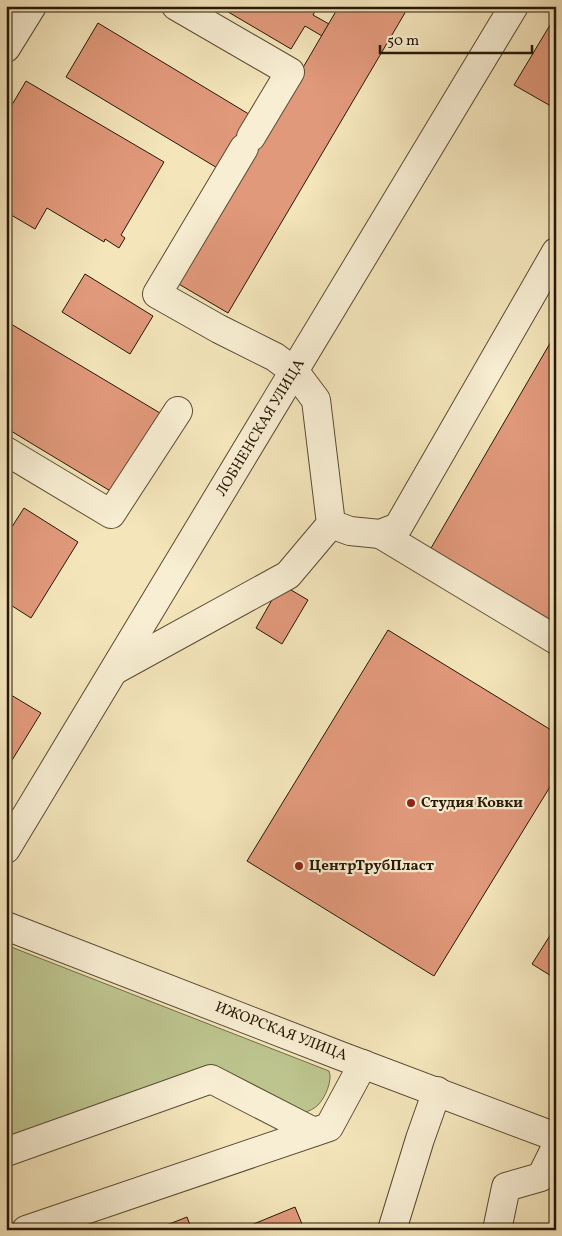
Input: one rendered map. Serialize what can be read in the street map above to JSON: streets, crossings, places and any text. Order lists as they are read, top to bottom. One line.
{"streets":{"street":["ЛОБНЕНСКАЯ УЛИЦА","ИЖОРСКАЯ УЛИЦА"]},"places":["Студия Ковки","ЦентрТрубПласт"],"scale_bar":"50 m"}
